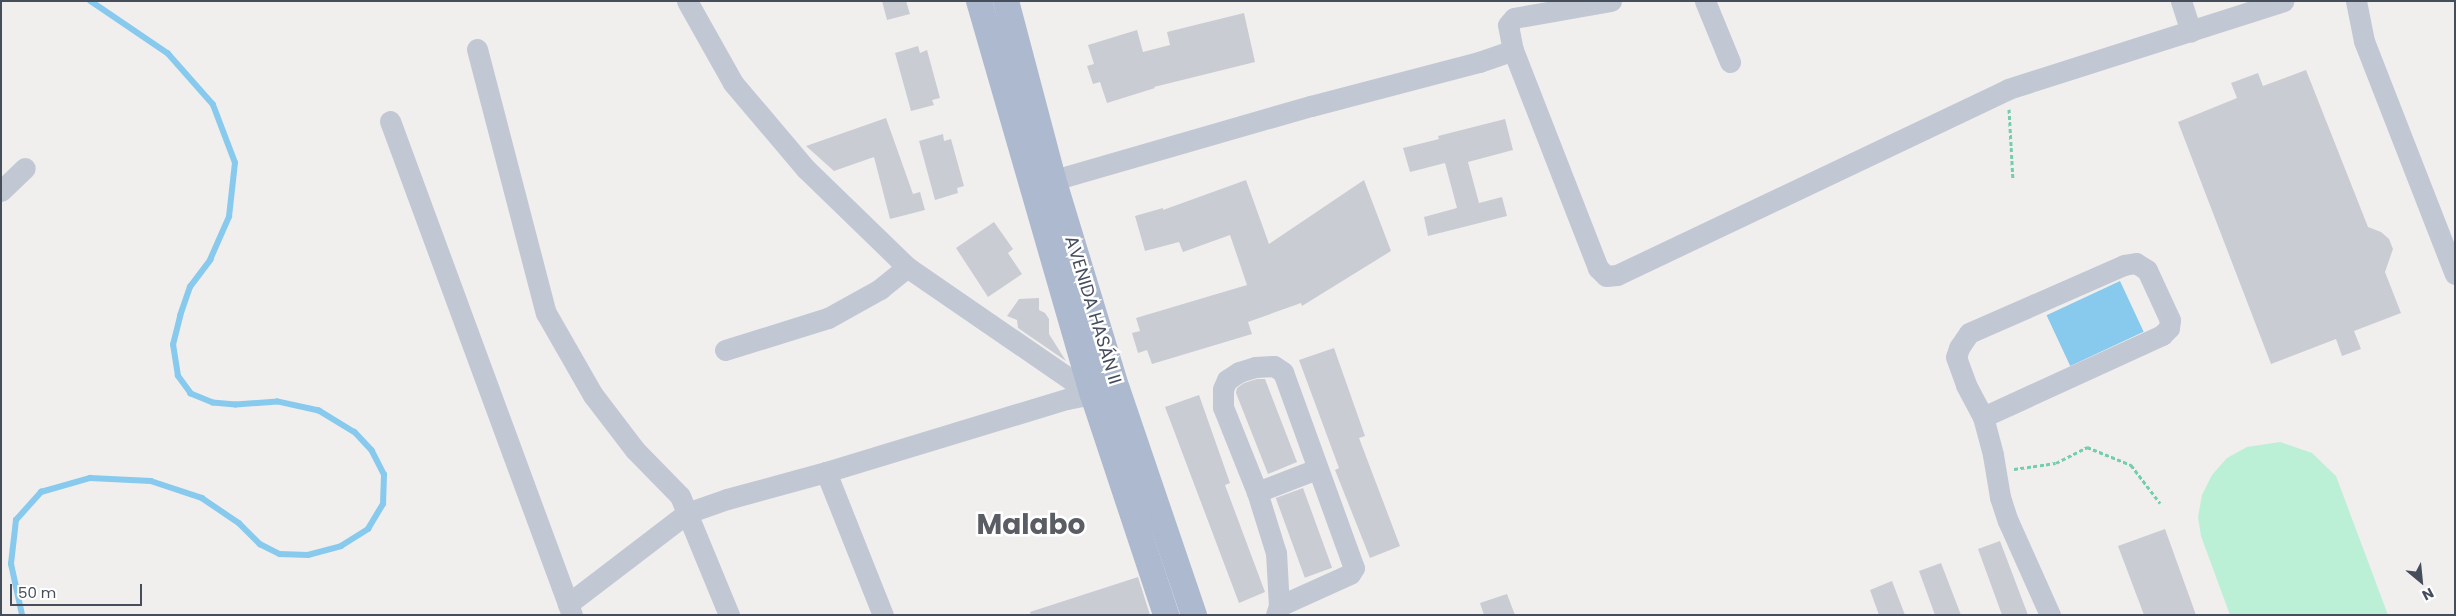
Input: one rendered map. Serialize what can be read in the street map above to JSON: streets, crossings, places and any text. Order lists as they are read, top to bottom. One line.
{"streets":{"main road":["AVENIDA HASÁN II"]},"districts":["Malabo"],"scale_bar":"50 m","north":"bottom right"}
